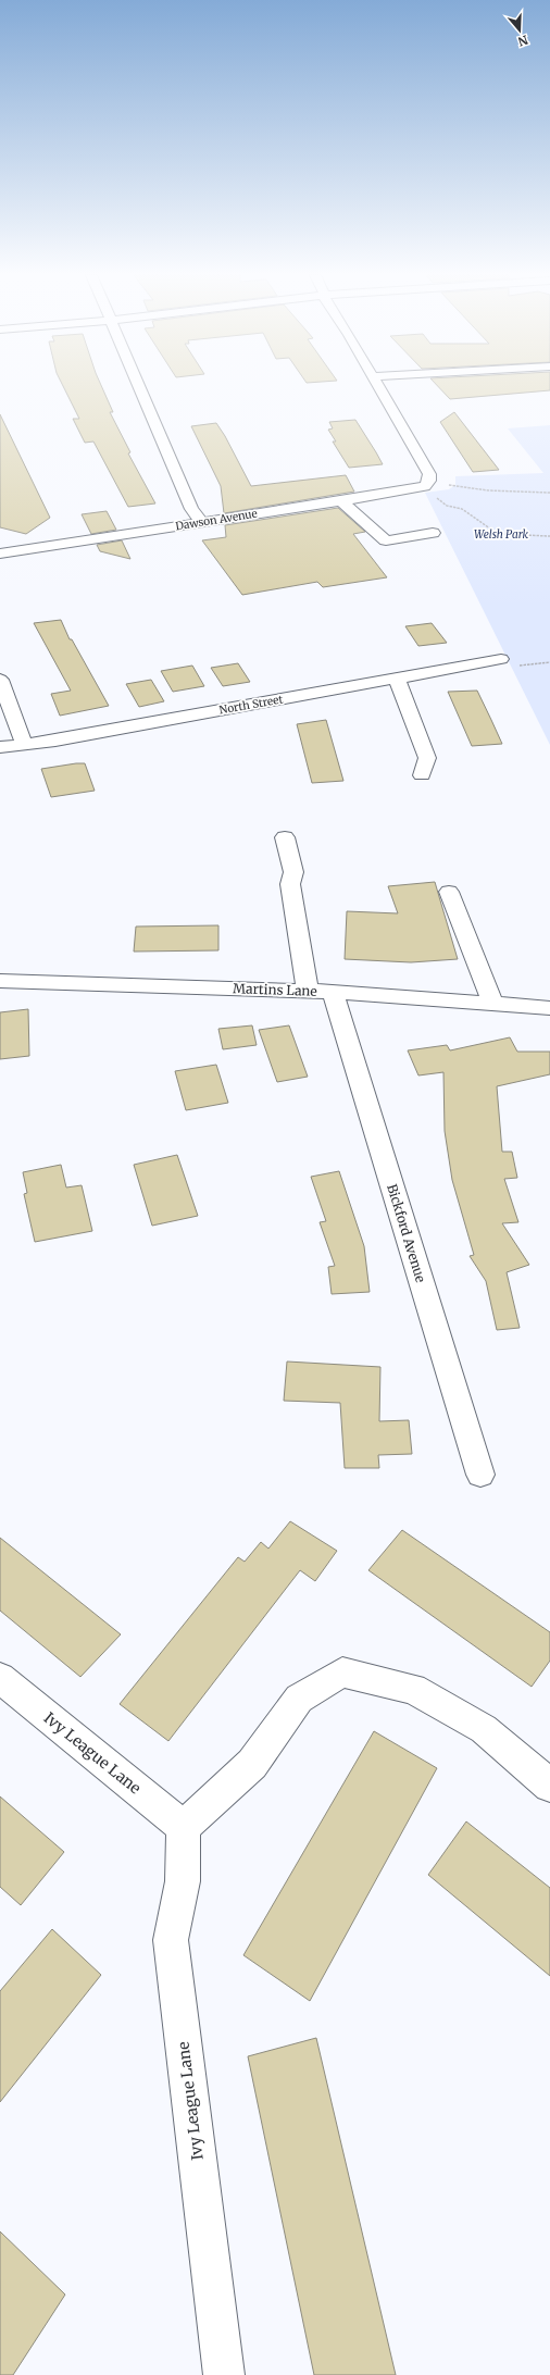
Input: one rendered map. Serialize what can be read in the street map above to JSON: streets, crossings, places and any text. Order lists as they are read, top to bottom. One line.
{"streets":{"street":["Dawson Avenue","North Street","Martins Lane","Bickford Avenue","Ivy League Lane"]},"crossings":[["Martins Lane","Bickford Avenue"]],"parks":["Welsh Park"],"north":"bottom"}
